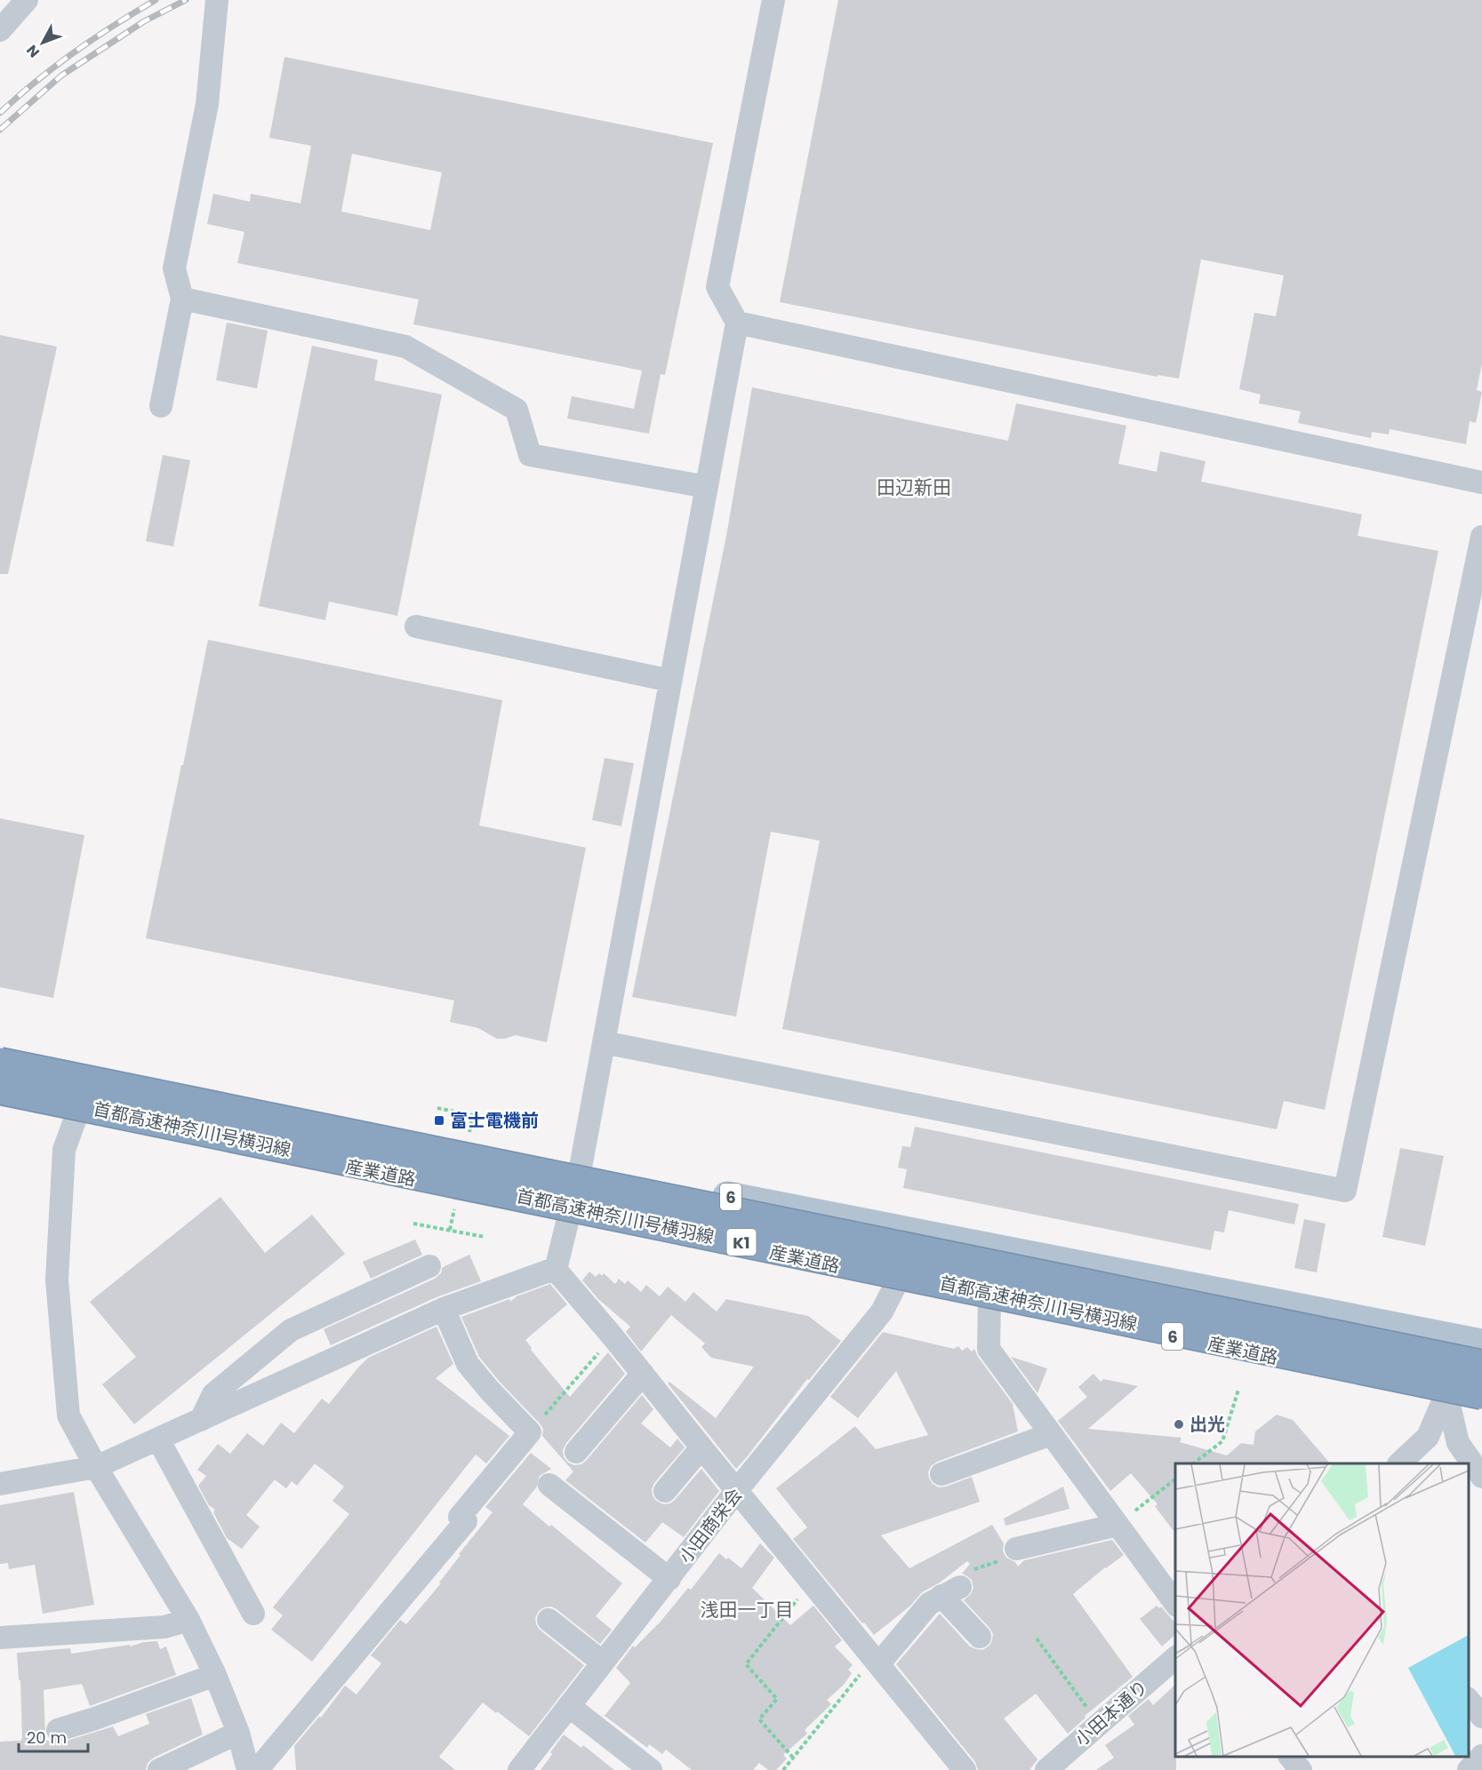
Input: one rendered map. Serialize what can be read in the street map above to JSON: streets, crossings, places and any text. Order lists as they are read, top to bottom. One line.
{"streets":{"highway":["首都高速神奈川1号横羽線","K1"],"main road":["産業道路","6"],"street":["小田商栄会","小田本通り"]},"crossings":[["産業道路","小田商栄会"]],"districts":["田辺新田","浅田一丁目"],"places":{"transit":["富士電機前"],"other":["出光"]},"scale_bar":"20 m","north":"bottom left"}
